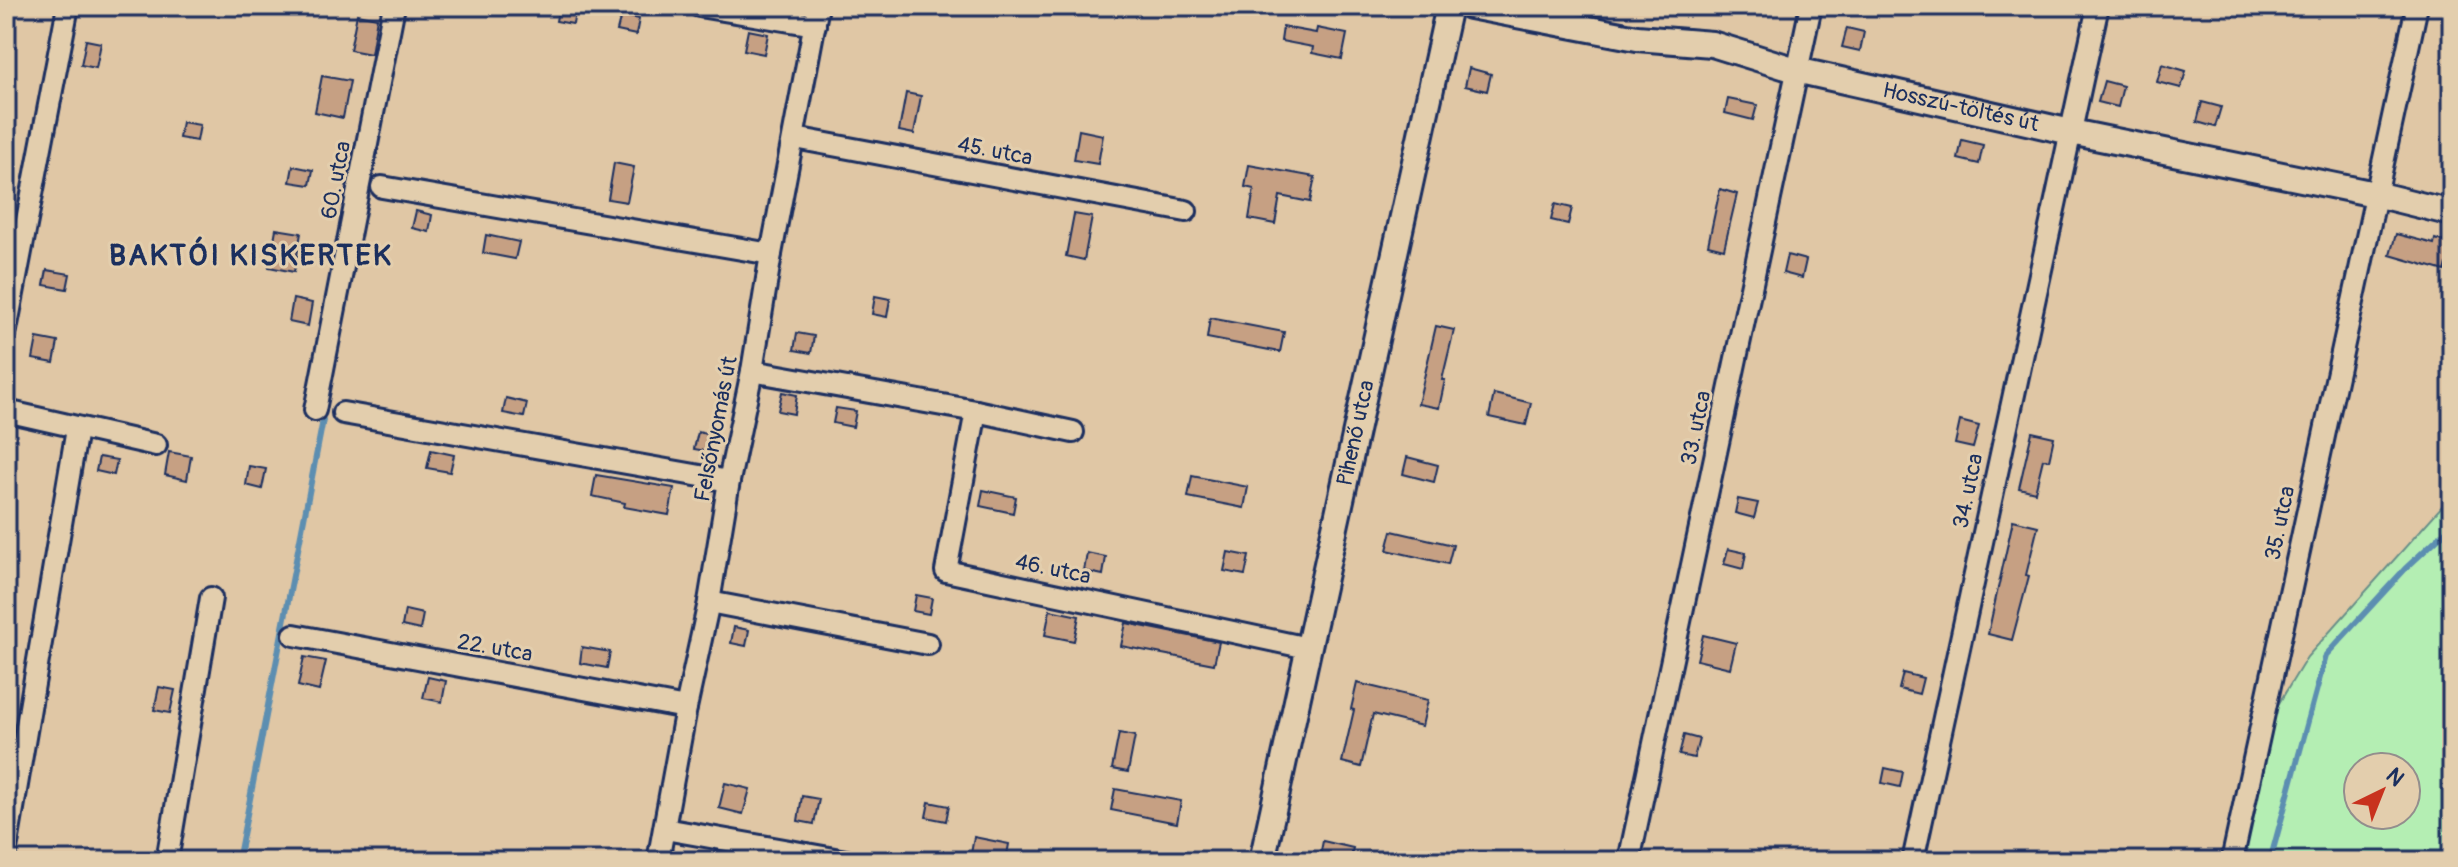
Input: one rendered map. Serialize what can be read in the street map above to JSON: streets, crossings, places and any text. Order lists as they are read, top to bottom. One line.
{"streets":{"street":["Hosszú-töltés út","45. utca","60. utca","33. utca","Felsőnyomás út","Pihenő utca","34. utca","35. utca","46. utca","22. utca"]},"crossings":[["Hosszú-töltés út","33. utca"],["Hosszú-töltés út","34. utca"],["Hosszú-töltés út","35. utca"],["45. utca","Felsőnyomás út"],["Felsőnyomás út","22. utca"],["Pihenő utca","46. utca"]],"districts":["BAKTÓI KISKERTEK"],"north":"top right"}
